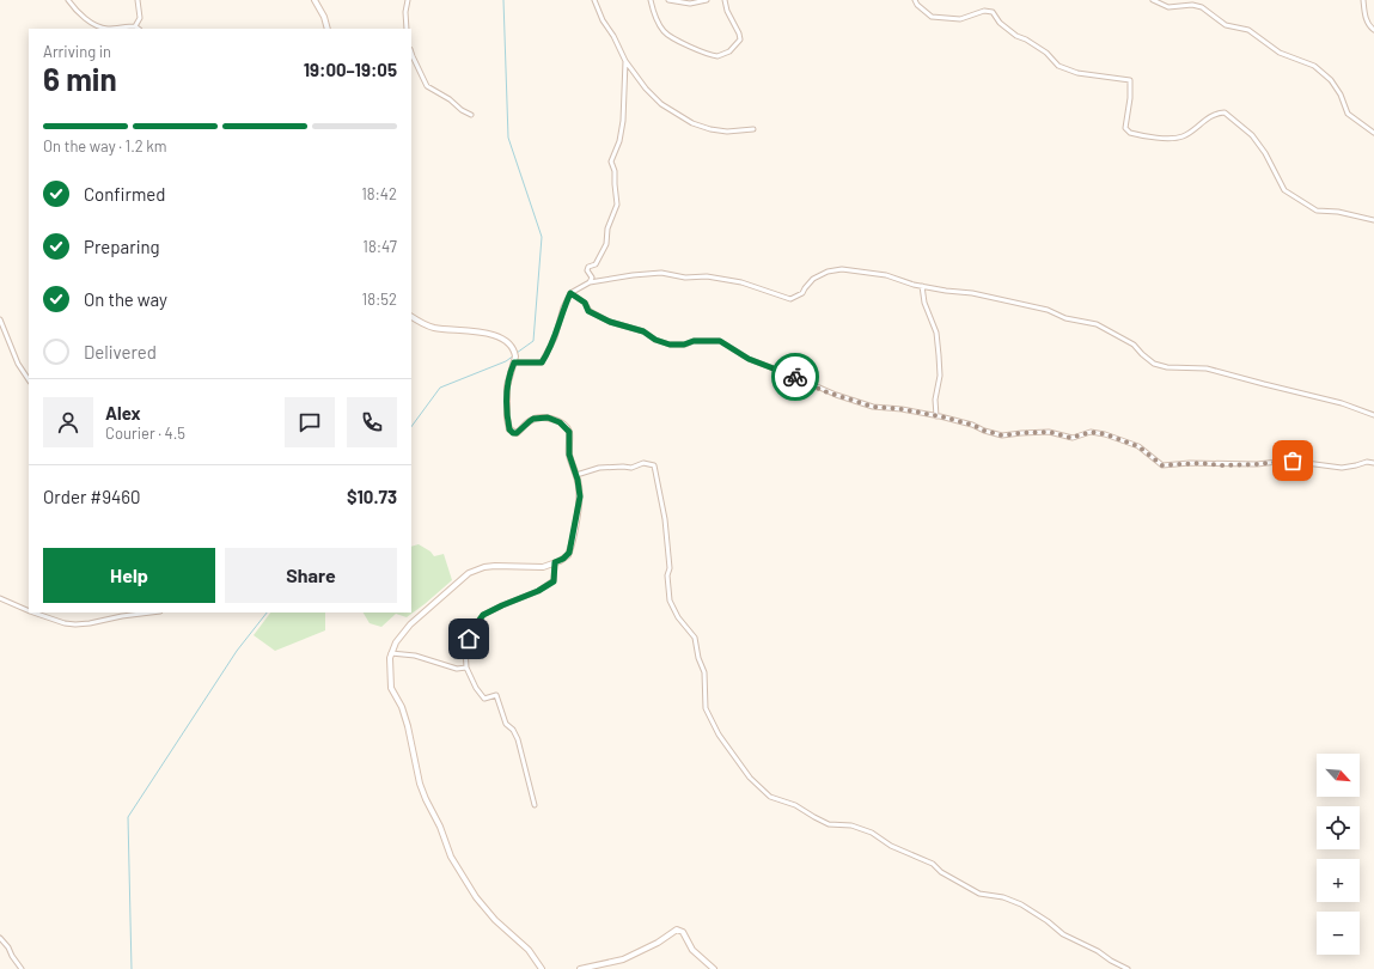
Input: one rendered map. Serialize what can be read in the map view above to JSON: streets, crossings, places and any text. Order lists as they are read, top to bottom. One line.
{"north":"bottom right","page":{"heading":["6 min","Arriving in","19:00–19:05"],"panel":["Alex","Courier · 4.5","Order #9460","$10.73"],"bar":"On the way · 1.2 km","list":[["Confirmed","18:42"],["Preparing","18:47"],["On the way","18:52"],"Delivered"],"buttons":["Help","Share"],"map_buttons":["+","−"]}}
